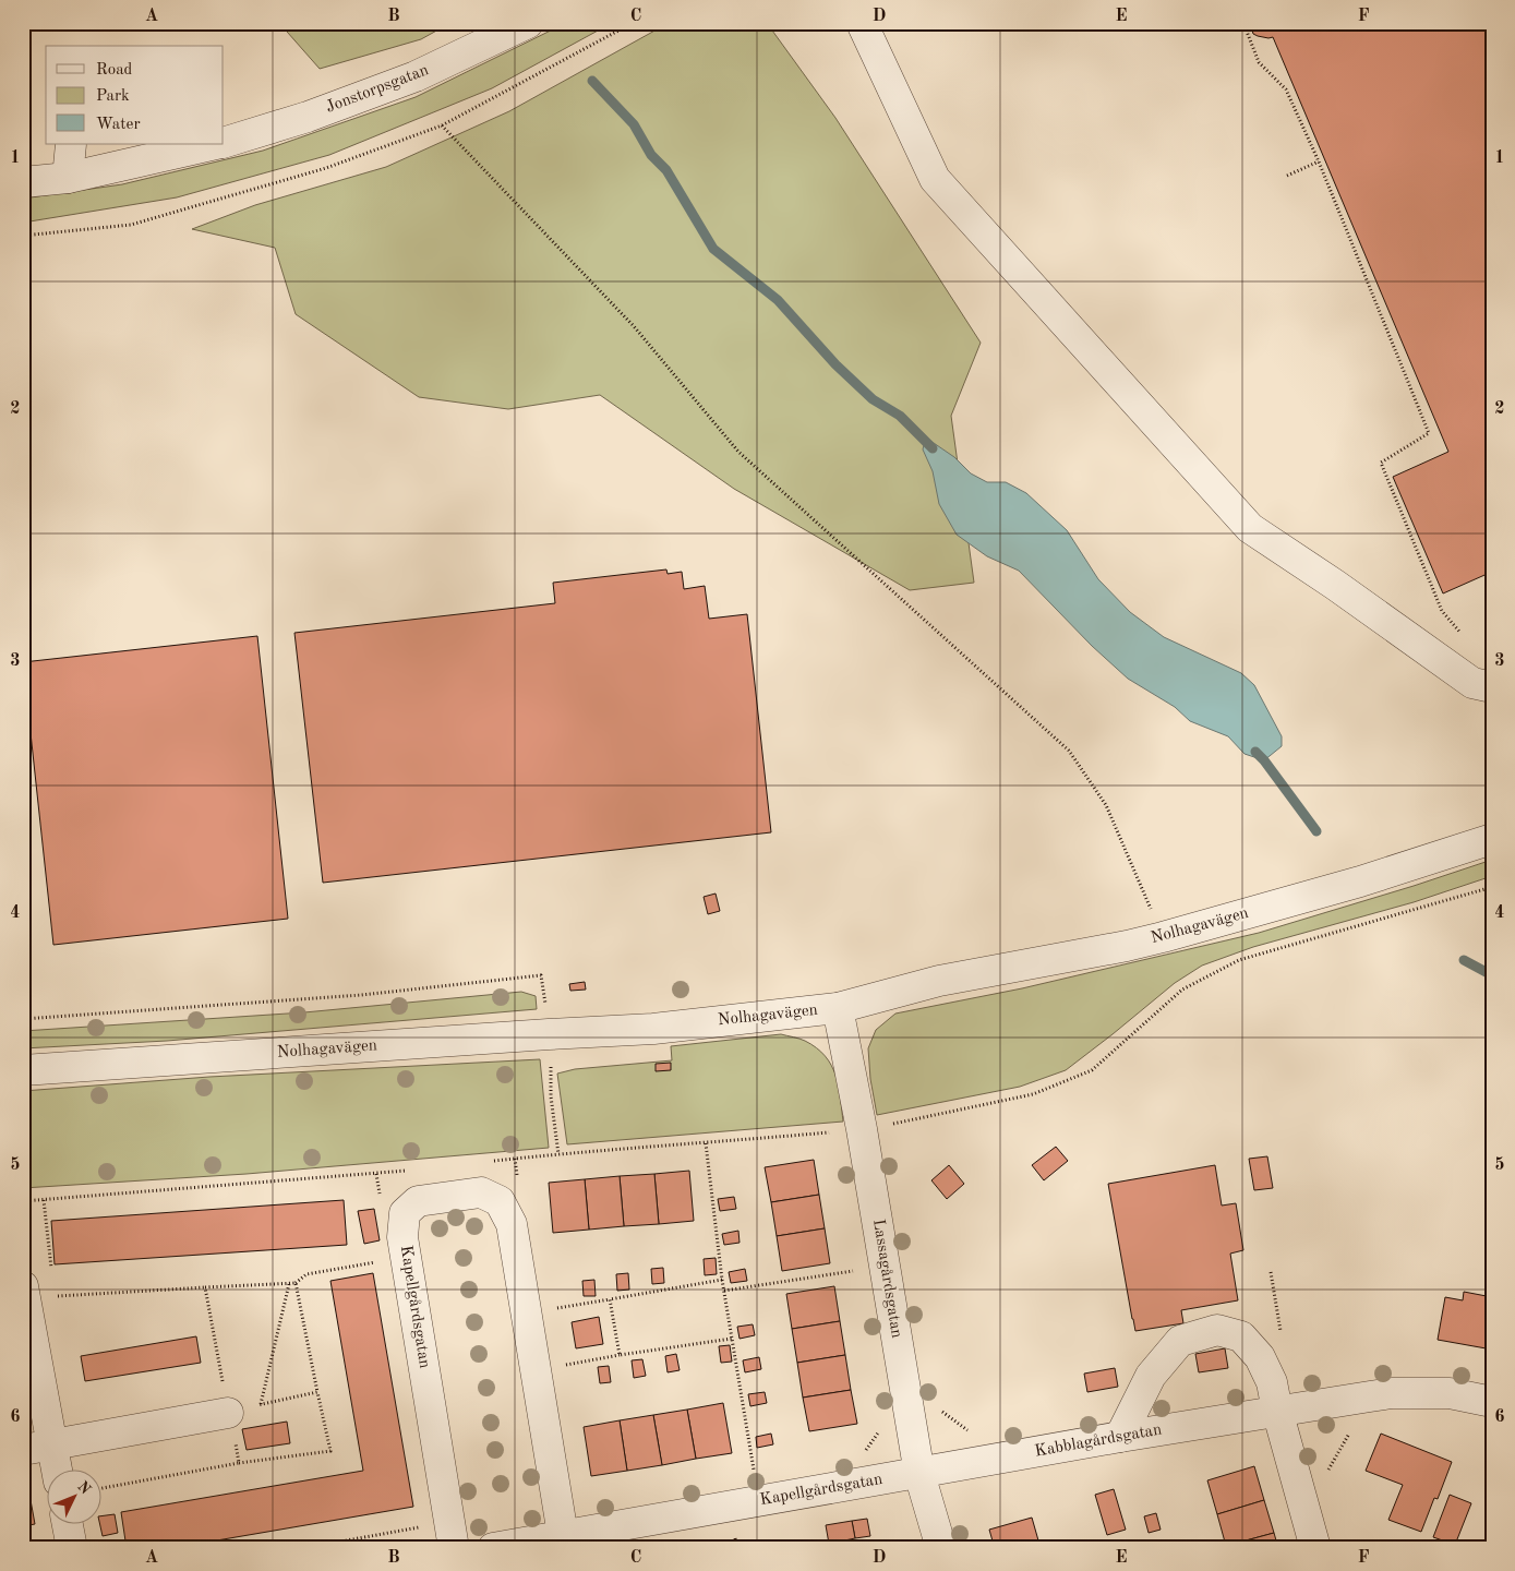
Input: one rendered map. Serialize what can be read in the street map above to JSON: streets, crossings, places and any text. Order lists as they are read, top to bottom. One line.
{"streets":{"street":["Jonstorpsgatan","Nolhagavägen","Lassagårdsgatan","Kapellgårdsgatan","Kabblagårdsgatan"]},"crossings":[["Nolhagavägen","Lassagårdsgatan"],["Lassagårdsgatan","Kapellgårdsgatan"],["Lassagårdsgatan","Kabblagårdsgatan"],["Kapellgårdsgatan","Kabblagårdsgatan"]],"legend":["Road","Park","Water"],"north":"top right","grid":{"columns":["A","B","C","D","E","F"],"rows":["1","2","3","4","5","6"]}}
